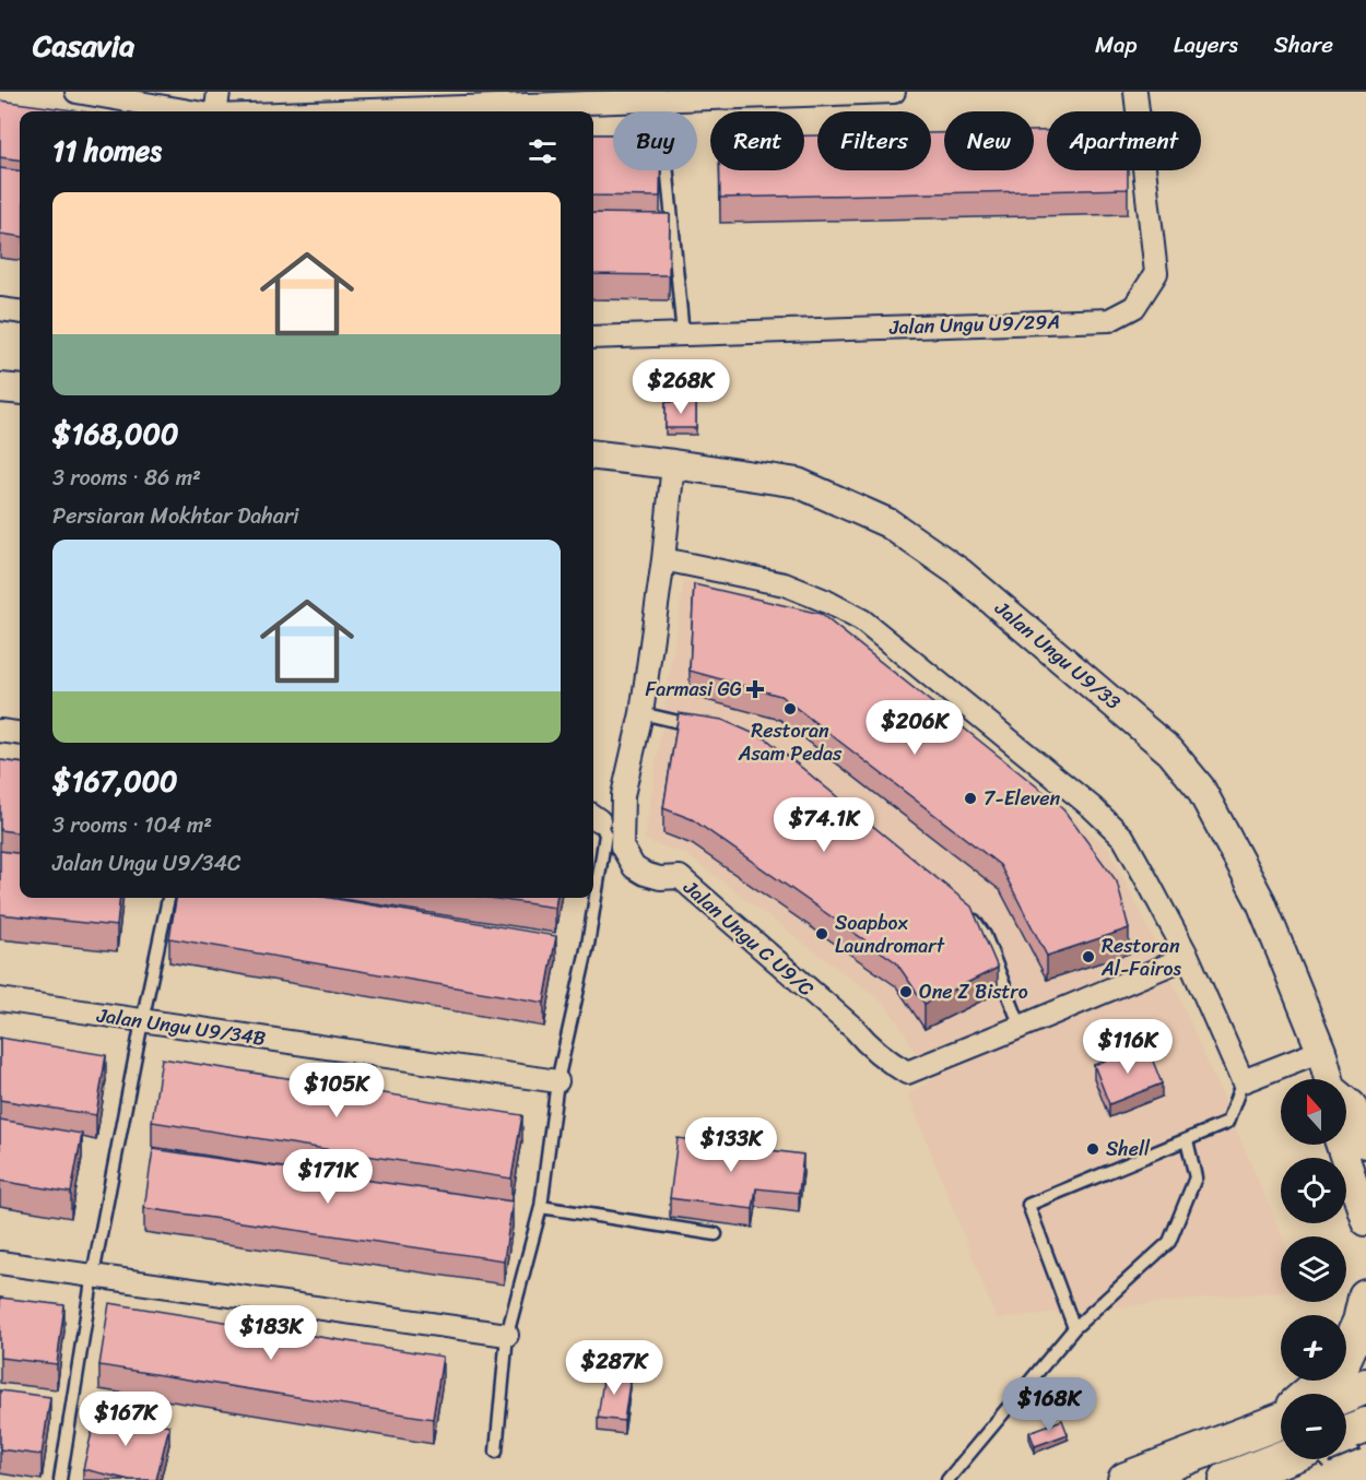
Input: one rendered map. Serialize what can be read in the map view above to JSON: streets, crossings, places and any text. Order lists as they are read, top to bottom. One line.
{"streets":{"street":["Jalan Ungu U9/29A","Jalan Ungu U9/33","Jalan Ungu C U9/C","Jalan Ungu U9/34B"]},"crossings":[["Jalan Ungu U9/33","Jalan Ungu C U9/C"]],"places":{"health":["Farmasi GG"],"other":["Restoran Asam Pedas","7-Eleven","Soapbox Laundromart","Restoran Al-Fairos","One Z Bistro","Shell"]},"north":"top","page":{"header":"Casavia","nav":["Map","Layers","Share"],"chip":["Buy","Rent","Filters","New","Apartment"],"heading":"11 homes","list":[{"name":"$168,000","note":"3 rooms · 86 m² · Persiaran Mokhtar Dahari"},{"name":"$167,000","note":"3 rooms · 104 m² · Jalan Ungu U9/34C"}],"price":["$268K","$206K","$74.1K","$116K","$105K","$133K","$171K","$183K","$287K","$168K","$167K"],"map_buttons":["+","−"]}}
